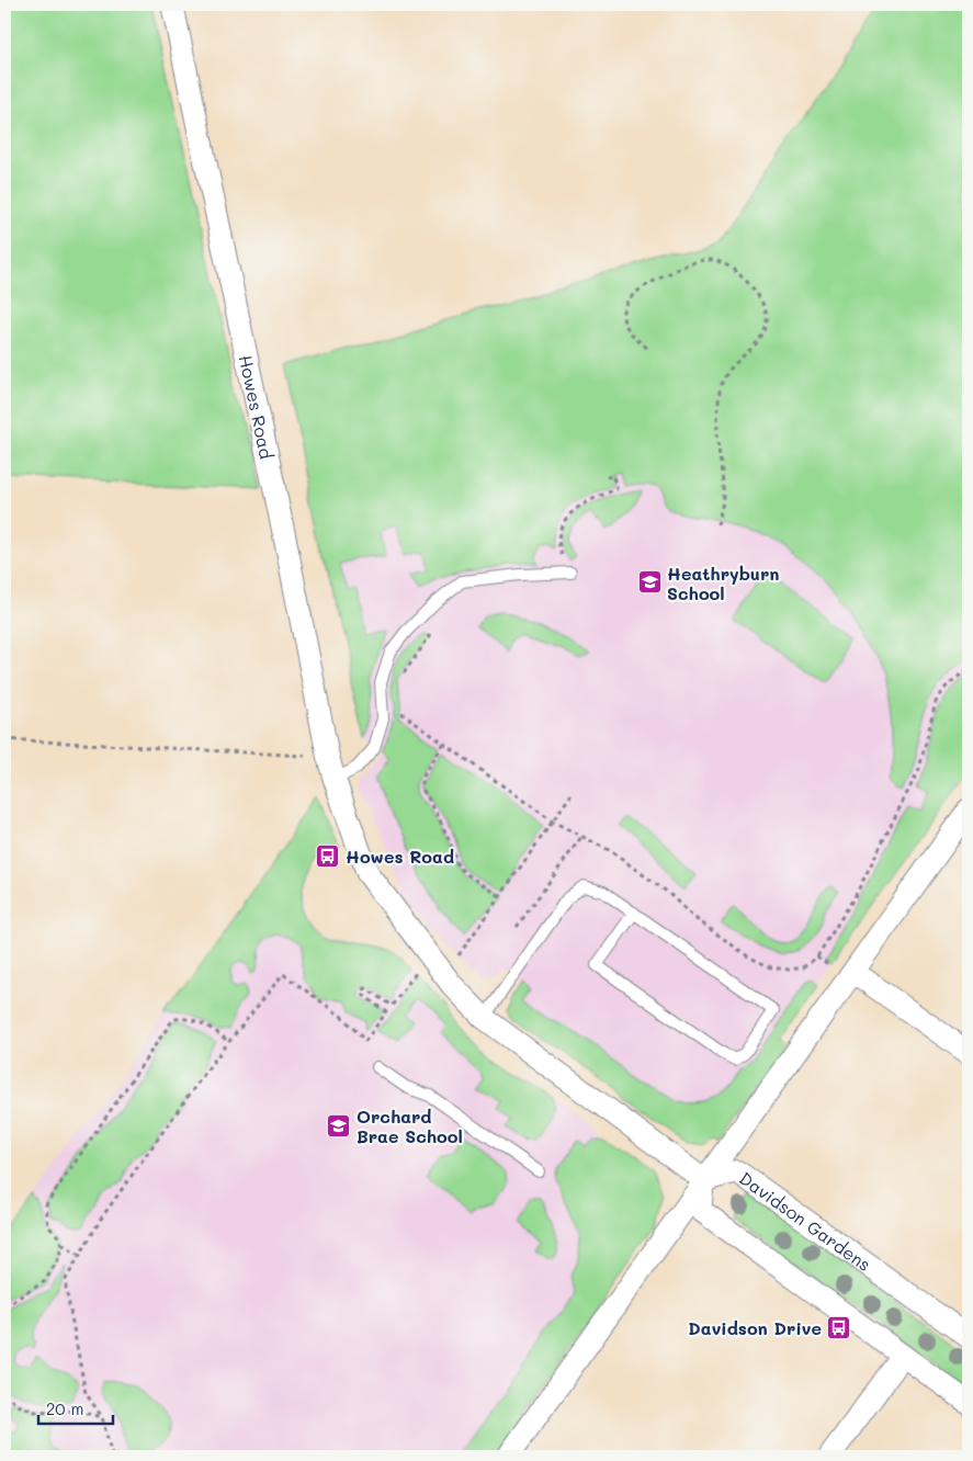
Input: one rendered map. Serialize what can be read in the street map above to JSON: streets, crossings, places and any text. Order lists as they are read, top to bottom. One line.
{"streets":{"street":["Howes Road","Davidson Gardens"]},"crossings":[["Howes Road","Davidson Gardens"]],"places":{"school or university":["Heathryburn School","Orchard Brae School"],"bus stop":["Howes Road","Davidson Drive"]},"scale_bar":"20 m"}
